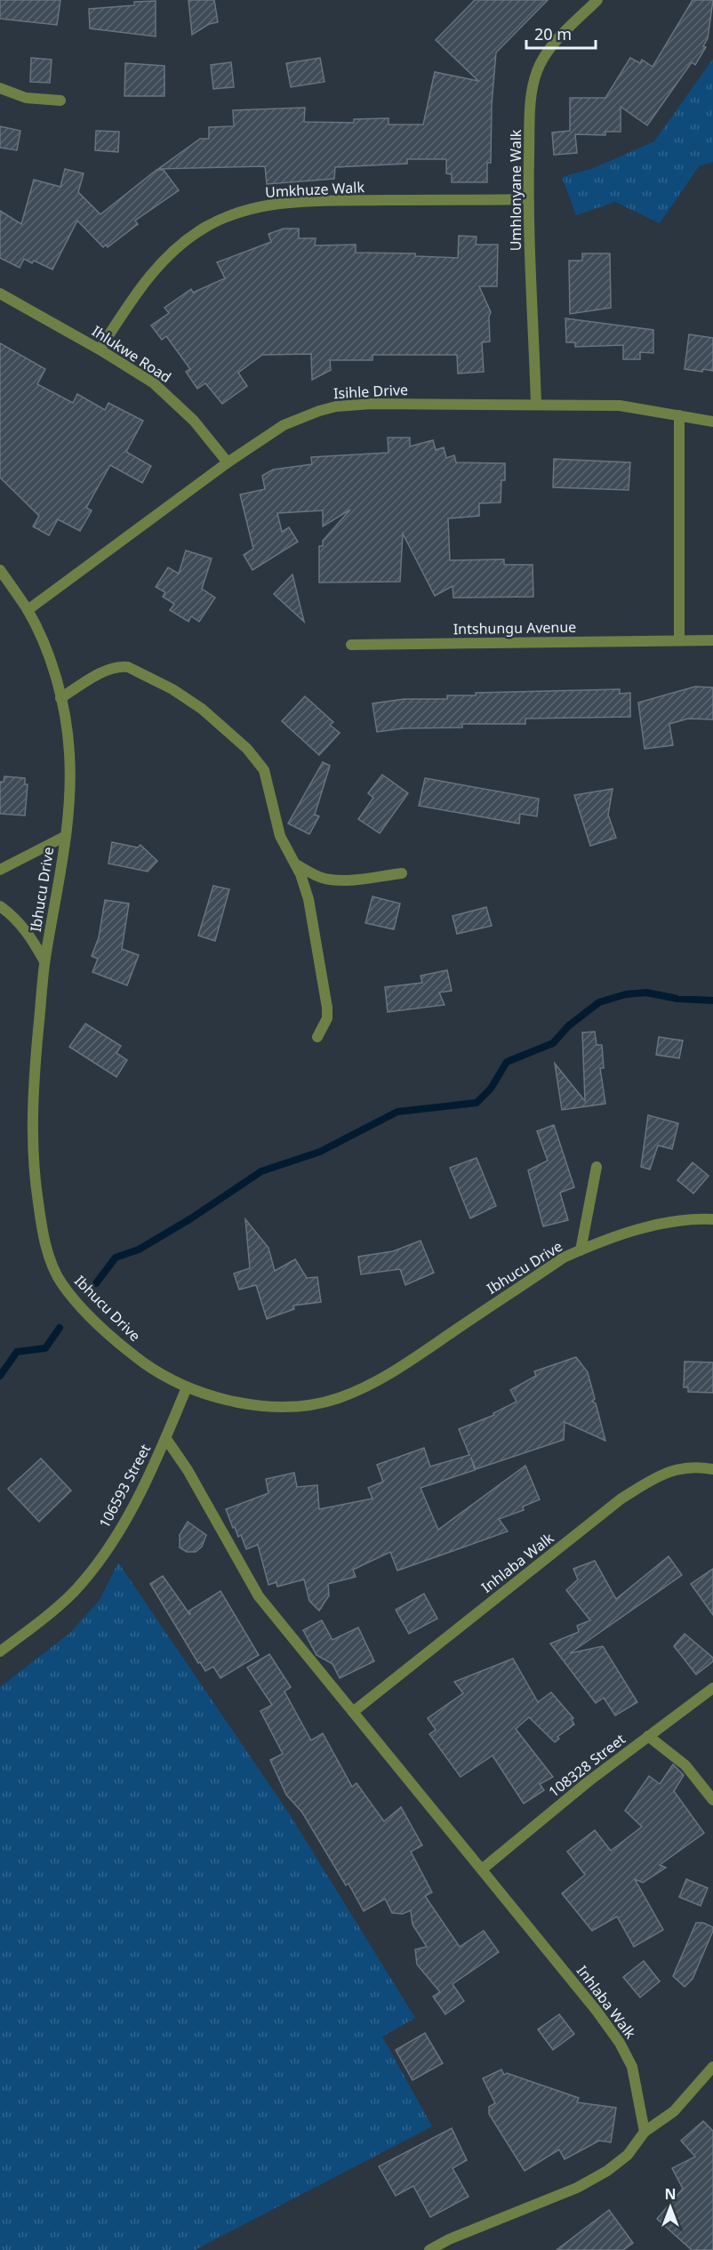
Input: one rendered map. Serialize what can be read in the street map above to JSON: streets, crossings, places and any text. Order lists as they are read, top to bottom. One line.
{"streets":{"street":["Umkhuze Walk","Umhlonyane Walk","Ihlukwe Road","Isihle Drive","Intshungu Avenue","Ibhucu Drive","106593 Street","Inhlaba Walk","108328 Street"]},"crossings":[["Umkhuze Walk","Umhlonyane Walk"],["Umkhuze Walk","Ihlukwe Road"],["Umhlonyane Walk","Isihle Drive"],["Ihlukwe Road","Isihle Drive"],["Isihle Drive","Ibhucu Drive"],["Ibhucu Drive","106593 Street"],["106593 Street","Inhlaba Walk"],["Inhlaba Walk","108328 Street"]],"scale_bar":"20 m","north":"top"}
